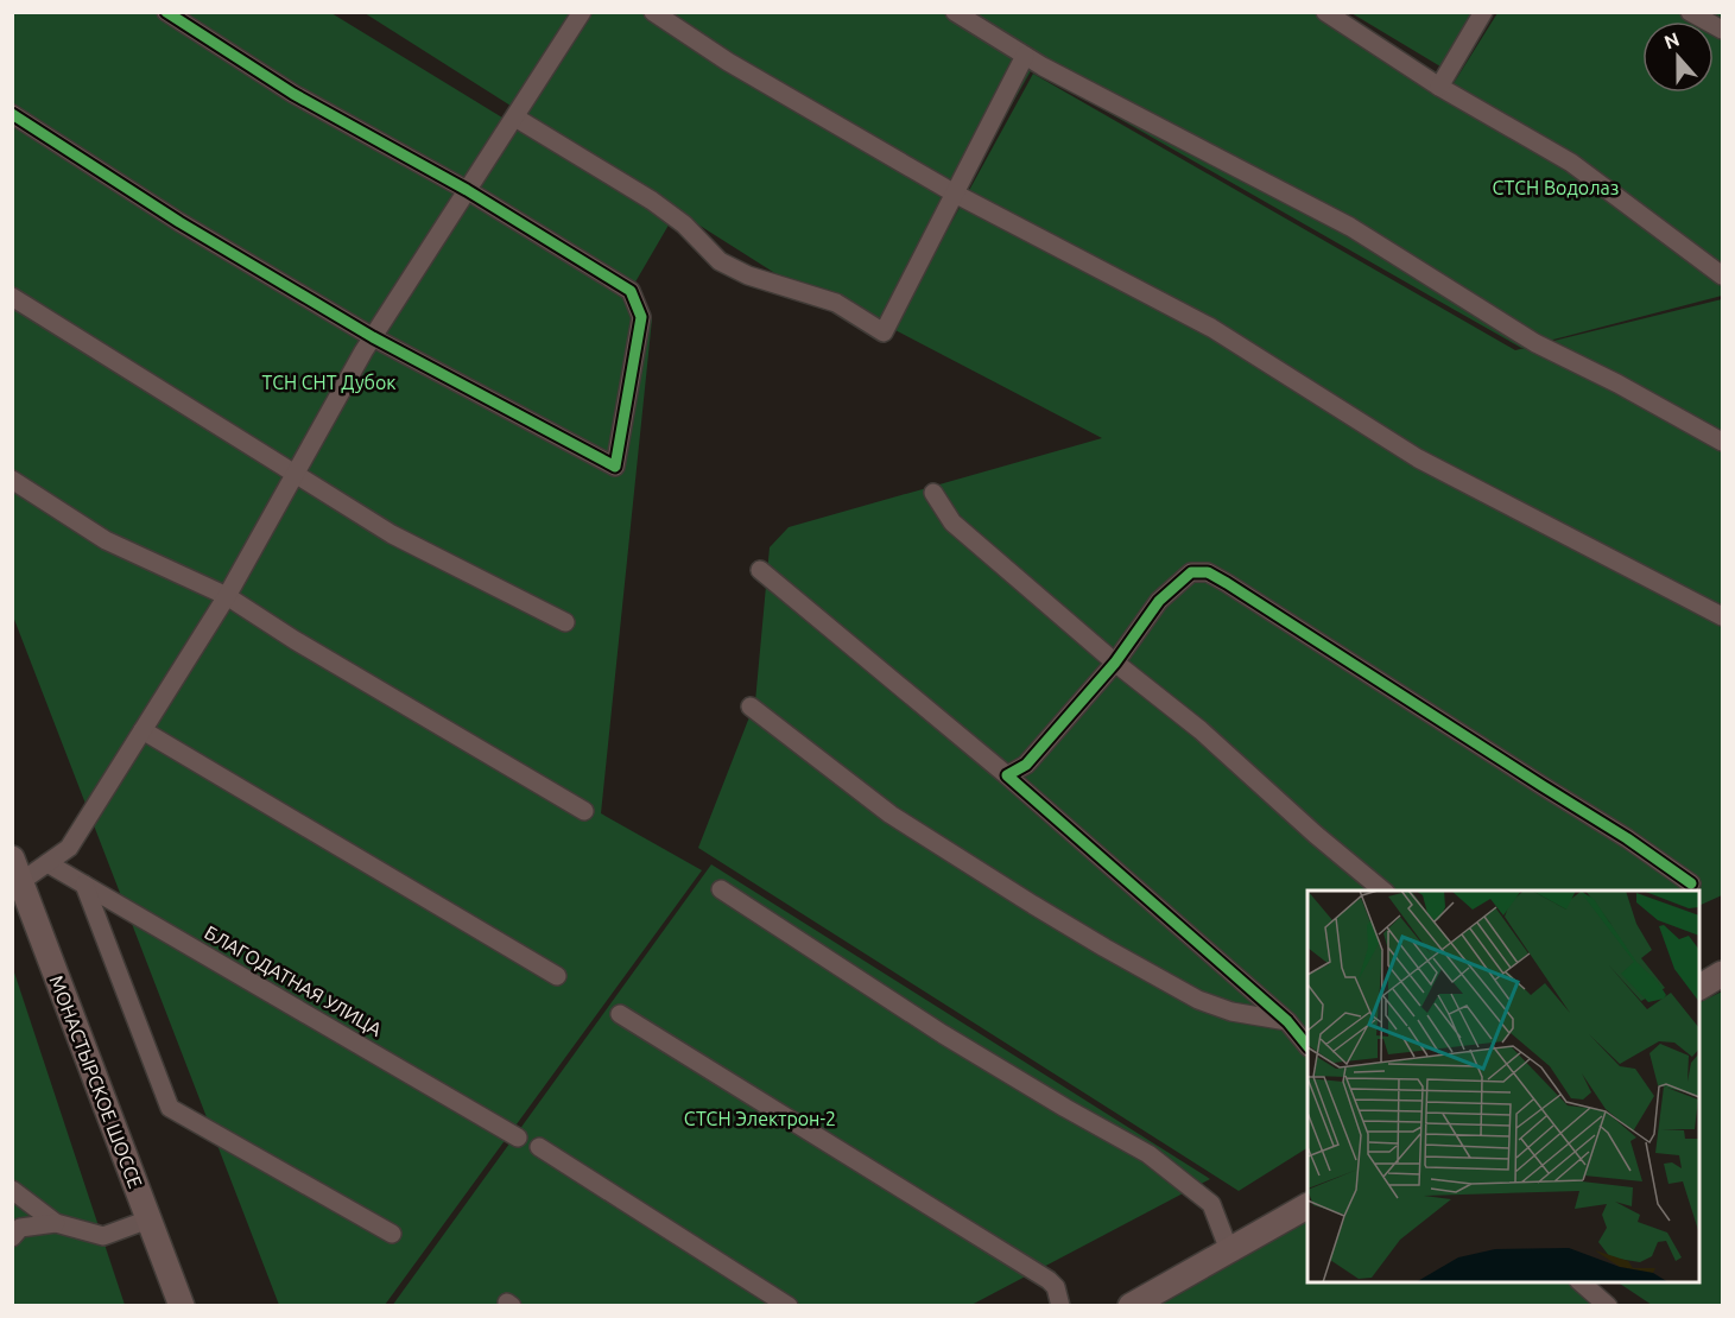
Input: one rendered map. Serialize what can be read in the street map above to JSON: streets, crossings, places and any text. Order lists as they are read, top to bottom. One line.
{"streets":{"main road":["МОНАСТЫРСКОЕ ШОССЕ"],"street":["БЛАГОДАТНАЯ УЛИЦА"]},"parks":["СТСН Водолаз","ТСН СНТ Дубок","СТСН Электрон-2"],"north":"top"}
